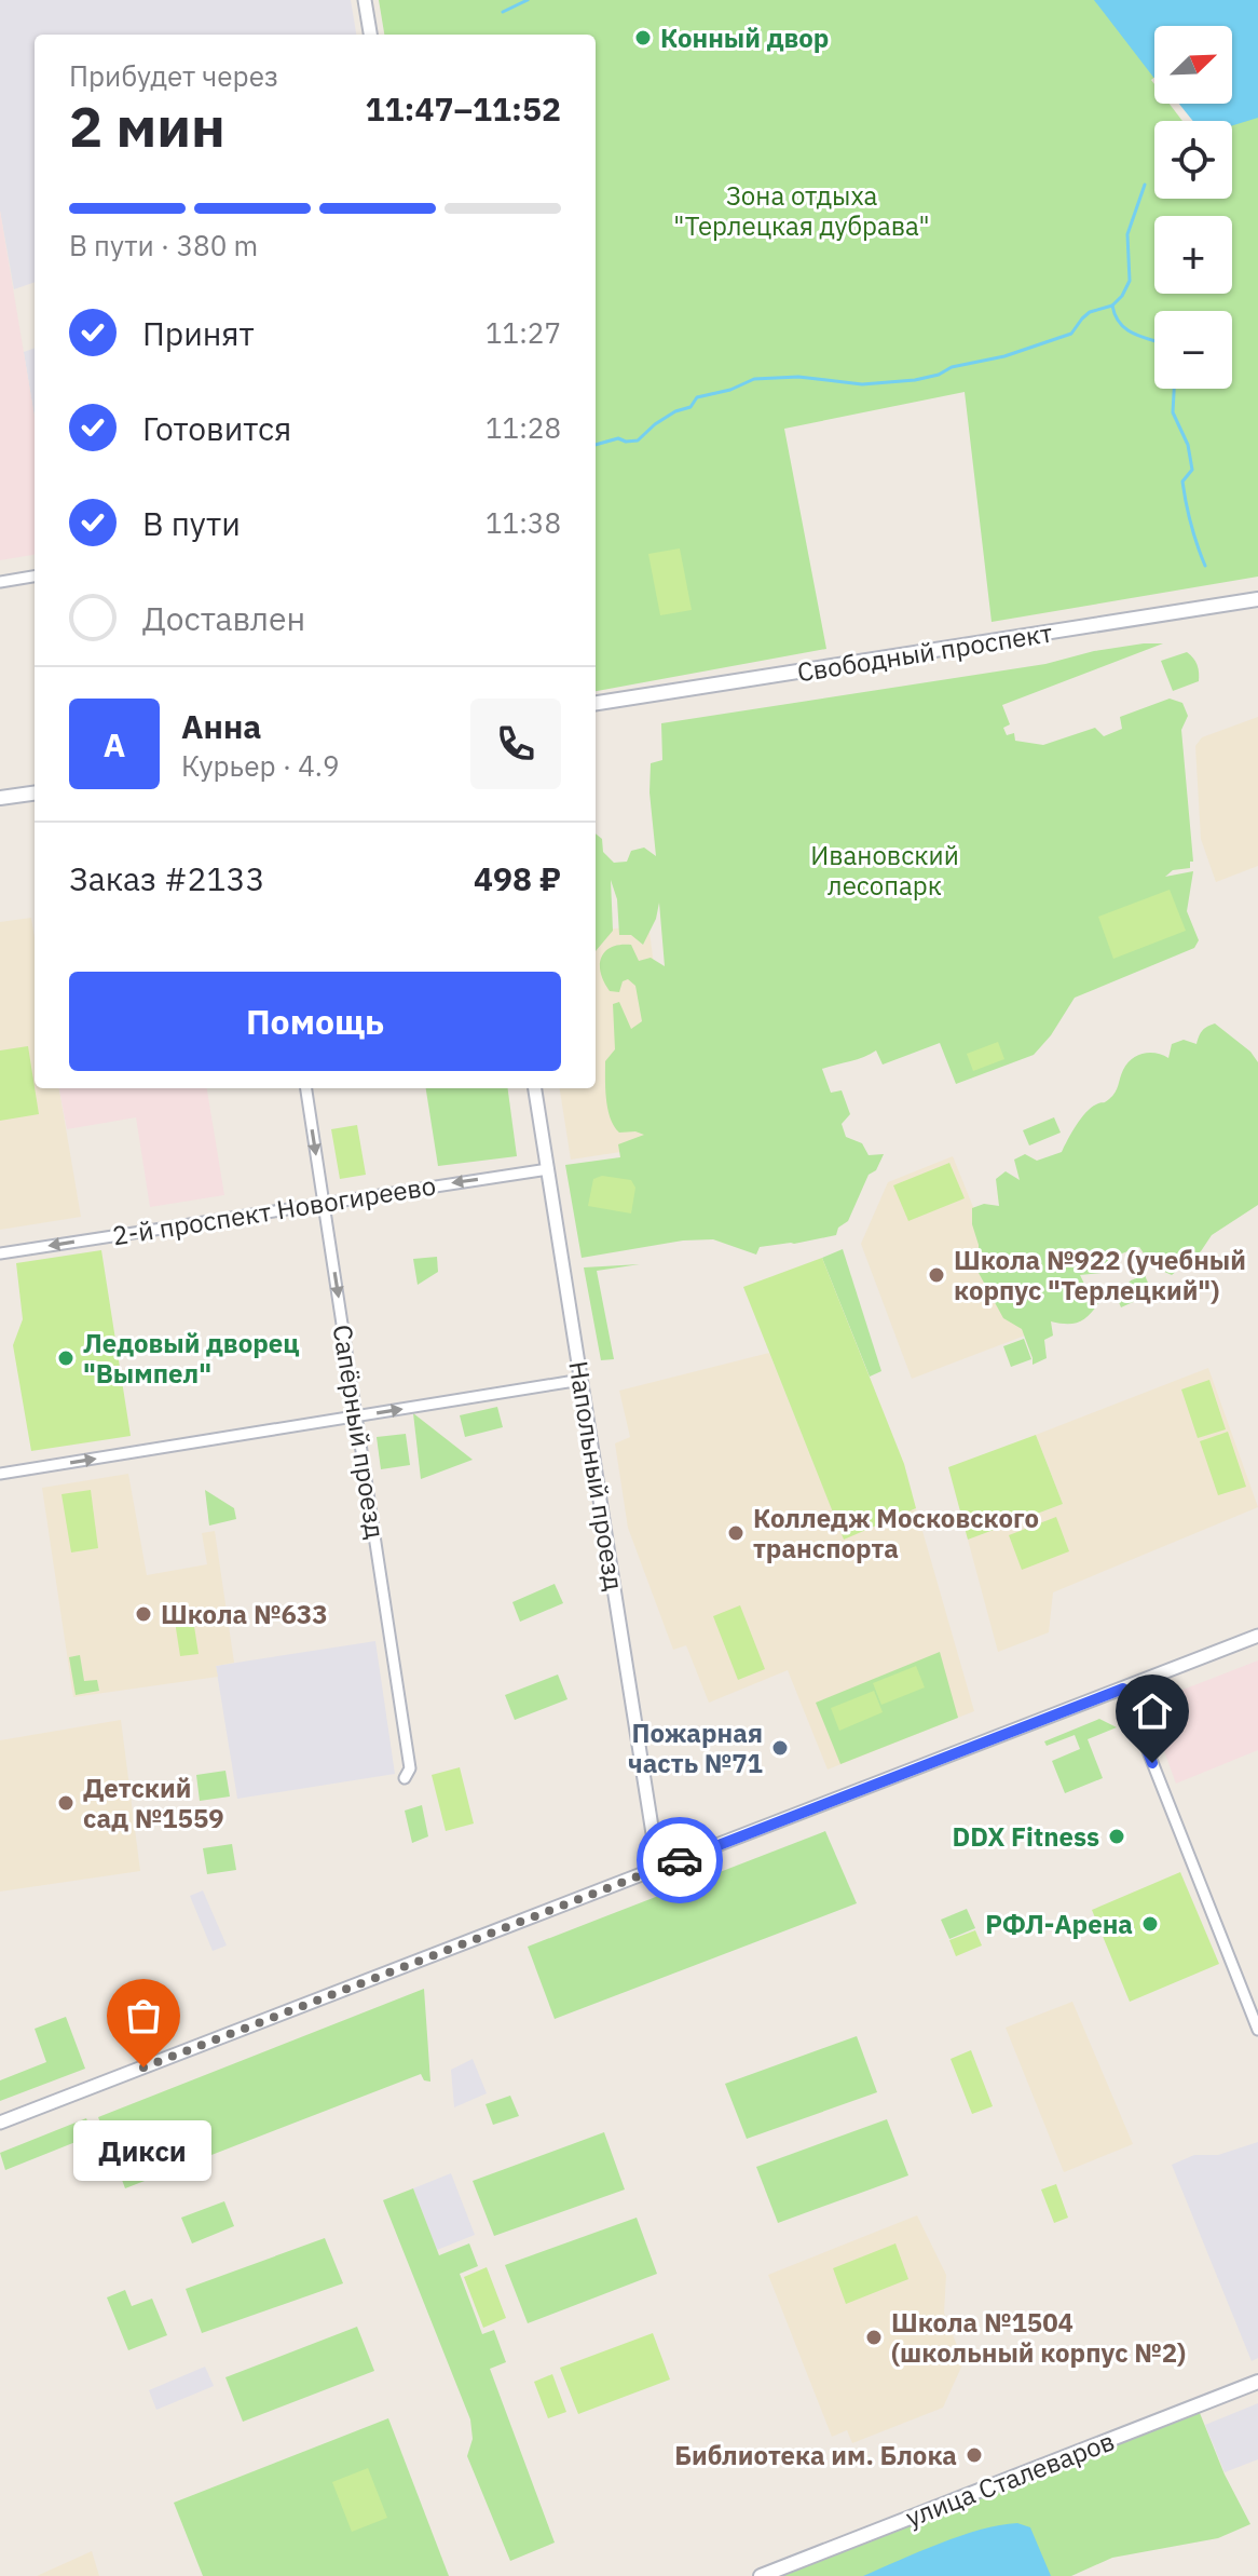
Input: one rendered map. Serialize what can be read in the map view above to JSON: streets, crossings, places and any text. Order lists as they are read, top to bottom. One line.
{"streets":{"main road":["Свободный проспект","улица Сталеваров"],"street":["2-й проспект Новогиреево","Сапёрный проезд","Напольный проезд"]},"crossings":[["2-й проспект Новогиреево","Сапёрный проезд"],["2-й проспект Новогиреево","Напольный проезд"]],"one_way":["2-й проспект Новогиреево","Сапёрный проезд"],"parks":["Зона отдыха \"Терлецкая дубрава\"","Ивановский лесопарк"],"places":["Конный двор","Школа №922 (учебный корпус \"Терлецкий\")","Ледовый дворец \"Вымпел\"","Колледж Московского транспорта","Школа №633","Пожарная часть №71","Детский сад №1559","DDX Fitness","РФЛ-Арена","Дикси","Школа №1504 (школьный корпус №2)","Библиотека им. Блока"],"north":"top right","page":{"map_buttons":["+","−"],"heading":["2 мин","Прибудет через","11:47–11:52"],"panel":["Анна","Курьер · 4.9","Заказ #2133","498 ₽"],"bar":"В пути · 380 m","list":[["Принят","11:27"],["Готовится","11:28"],["В пути","11:38"],"Доставлен"],"round":"А","buttons":"Помощь","bubble":"Дикси"}}
